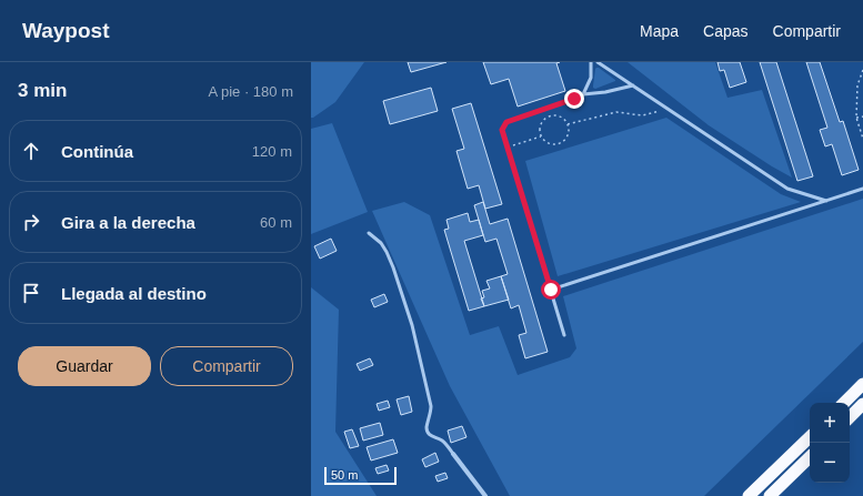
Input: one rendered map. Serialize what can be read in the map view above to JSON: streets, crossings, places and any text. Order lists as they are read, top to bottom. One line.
{"scale_bar":"50 m","page":{"header":"Waypost","nav":["Mapa","Capas","Compartir"],"heading":["3 min","A pie · 180 m"],"list":[["Continúa","120 m"],["Gira a la derecha","60 m"],"Llegada al destino"],"buttons":["Guardar","Compartir"],"map_buttons":["+","−"],"scale":"50 m"}}
